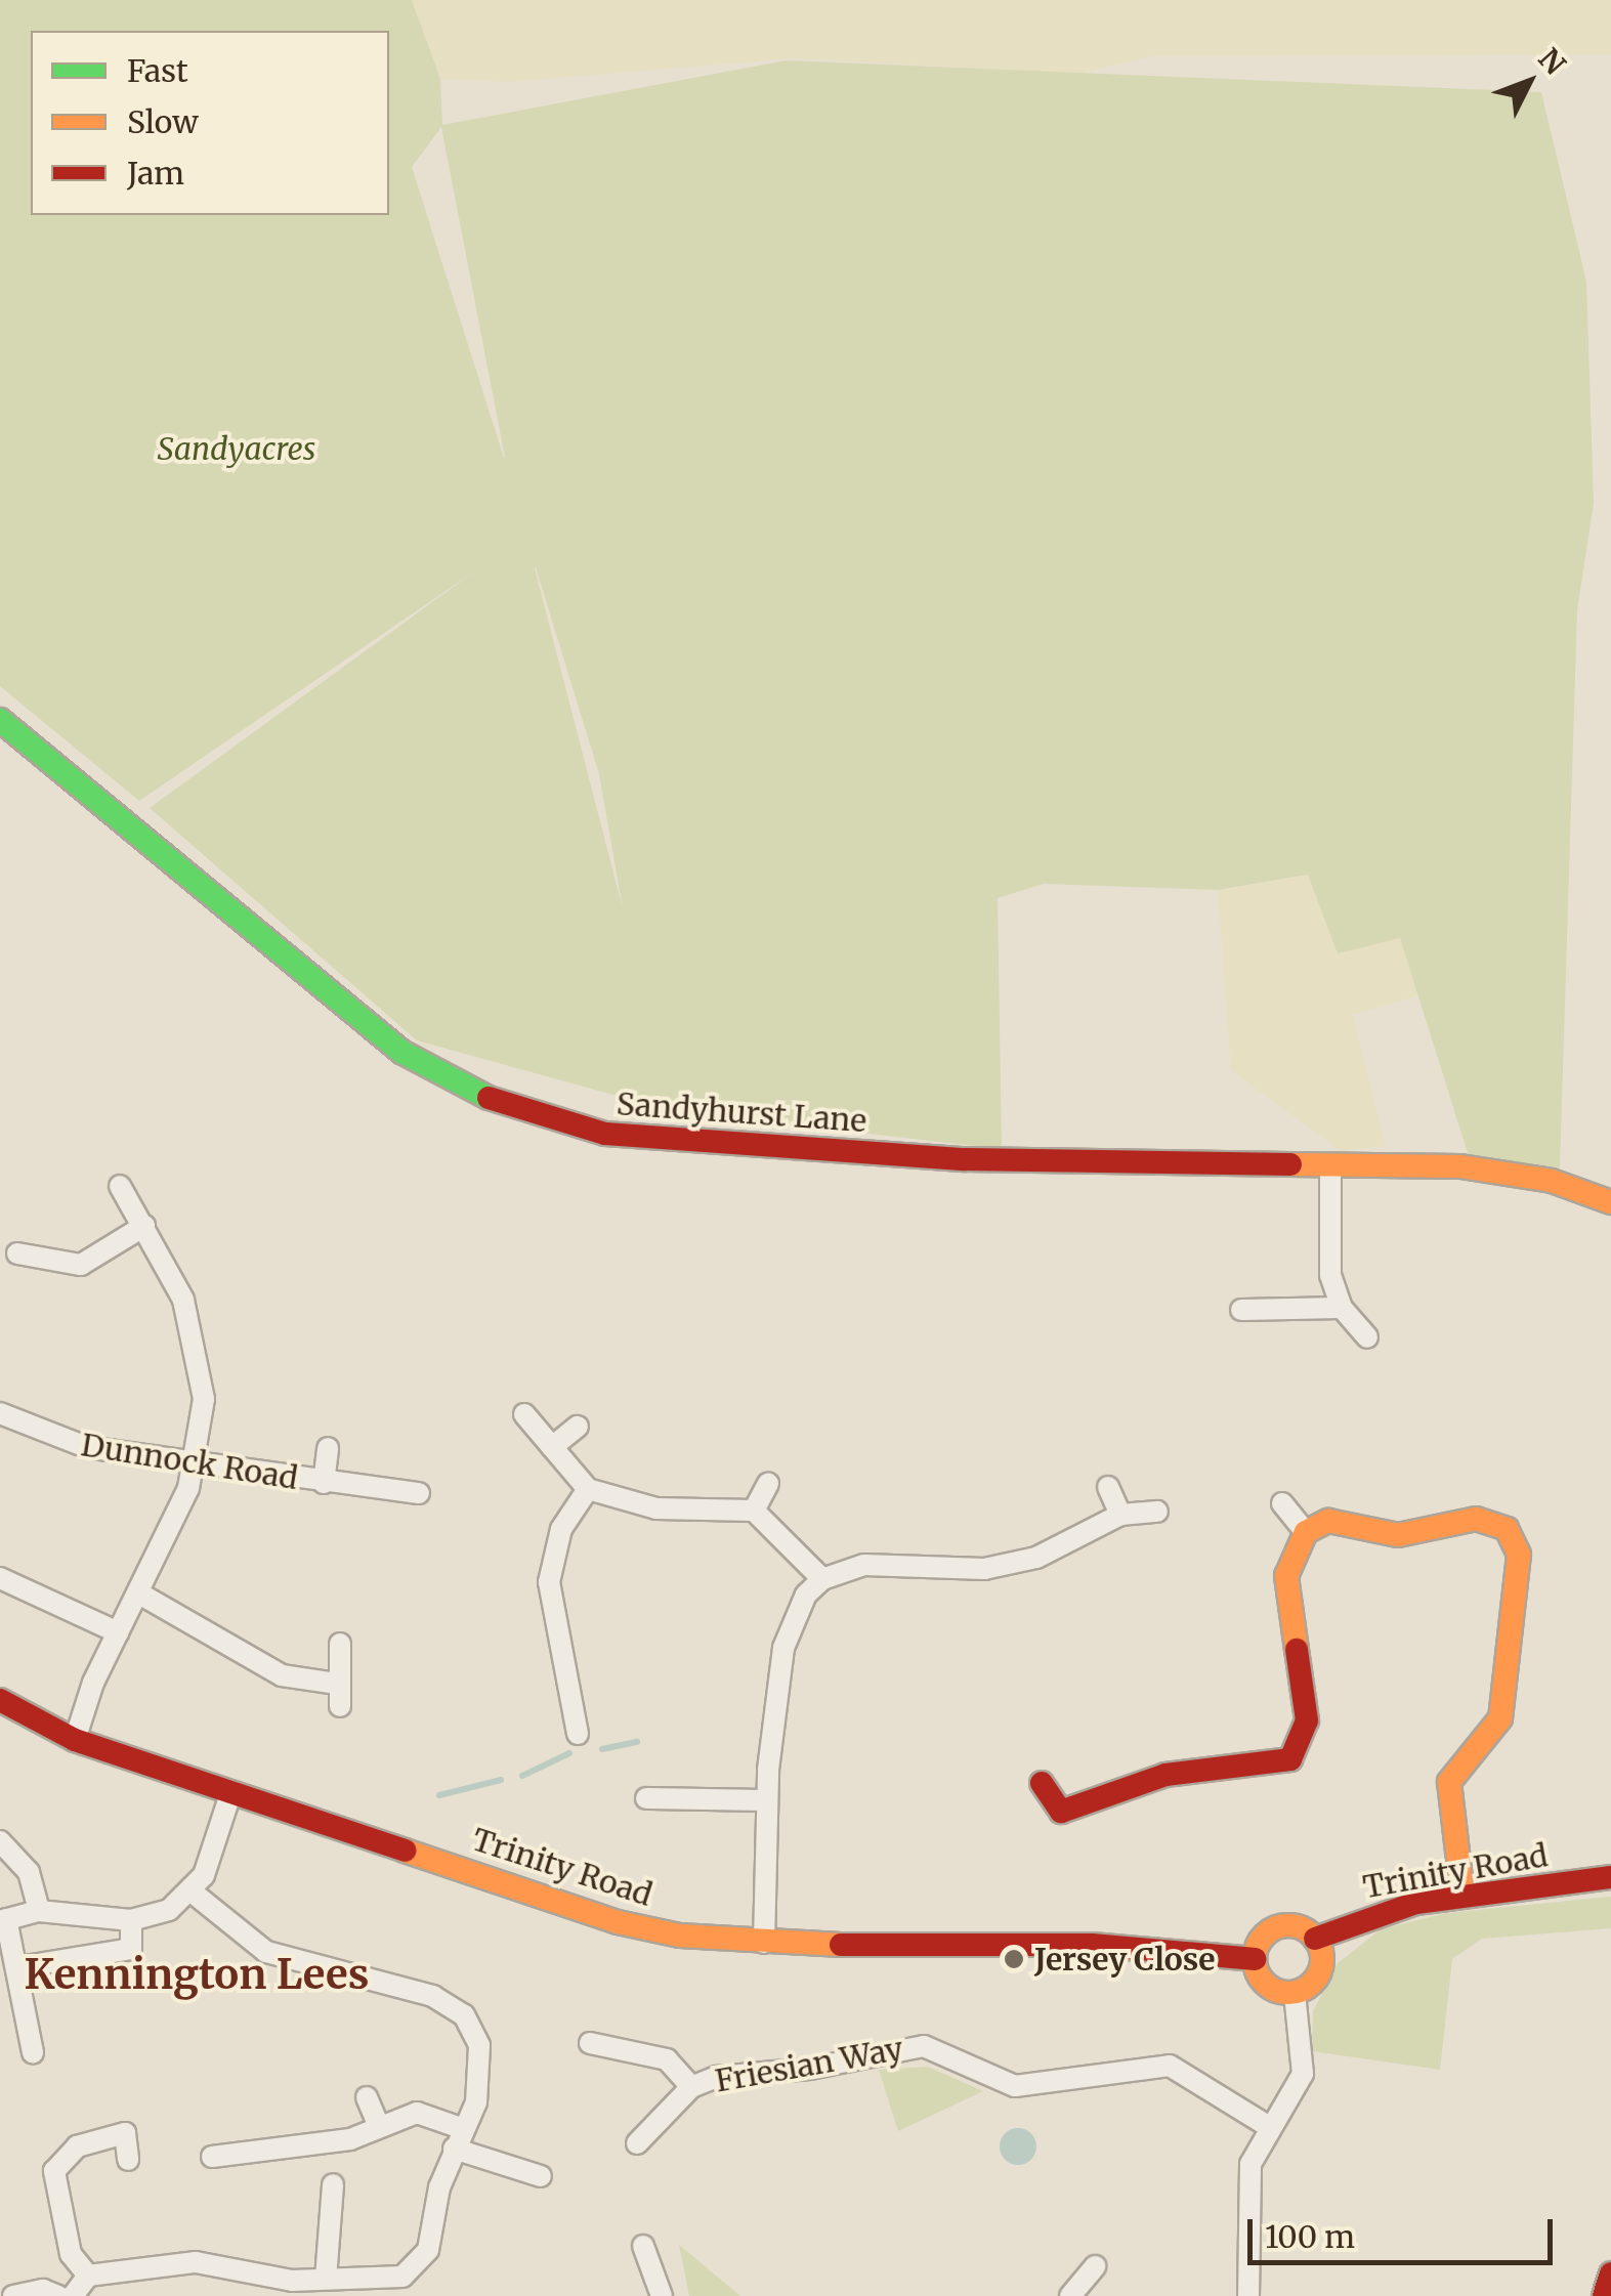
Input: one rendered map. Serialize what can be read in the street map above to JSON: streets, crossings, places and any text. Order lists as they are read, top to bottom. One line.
{"streets":{"street":["Sandyhurst Lane","Dunnock Road","Trinity Road","Friesian Way"]},"districts":["Kennington Lees"],"parks":["Sandyacres"],"places":["Jersey Close"],"legend":["Fast","Slow","Jam"],"scale_bar":"100 m","north":"top right"}
